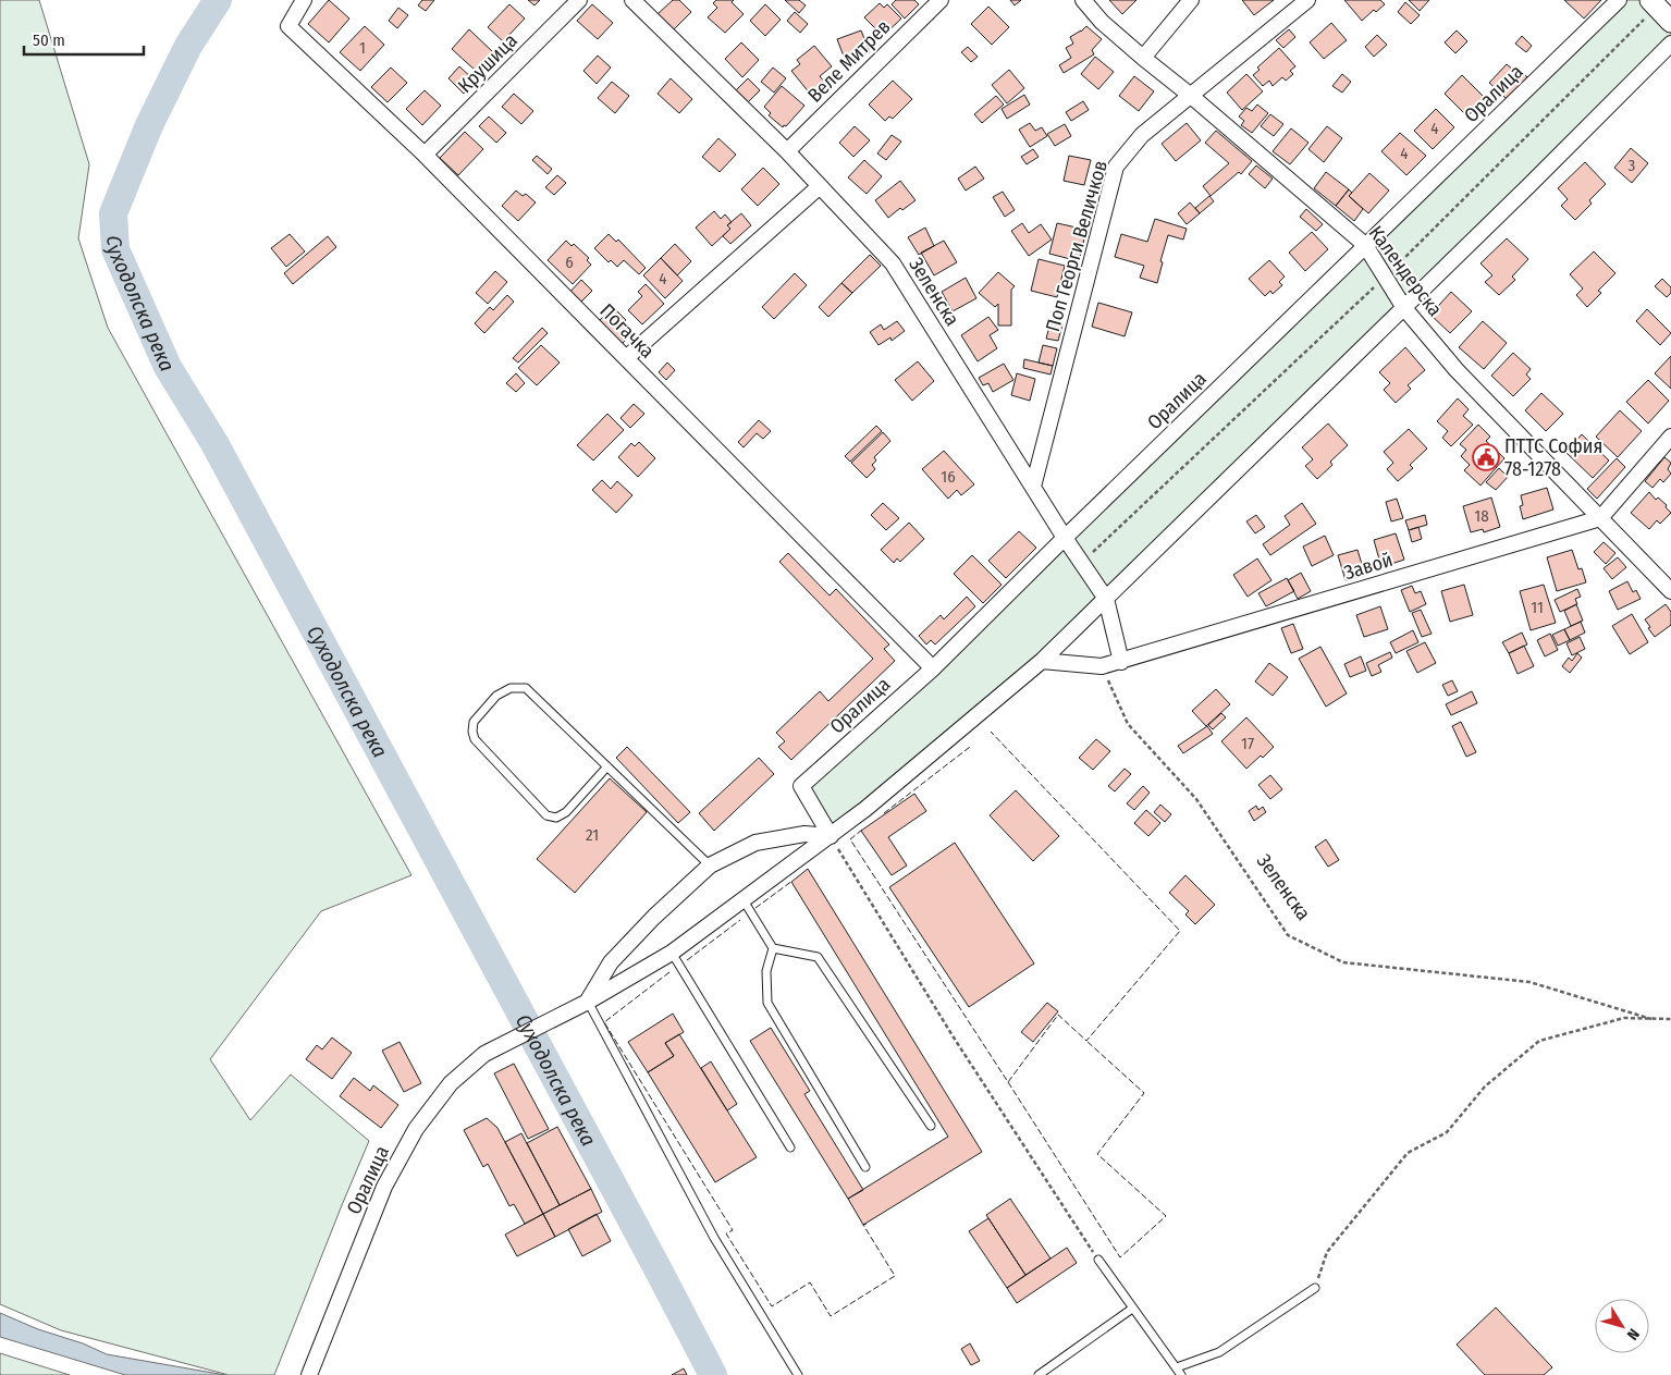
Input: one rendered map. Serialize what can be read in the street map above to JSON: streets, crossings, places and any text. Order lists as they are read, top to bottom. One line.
{"streets":{"street":["Веле Митрев","Крушица","Оралица","Поп Георги Величков","Календерска","Зеленска","Погачка","Завой"]},"crossings":[["Веле Митрев","Зеленска"],["Крушица","Погачка"],["Оралица","Календерска"],["Оралица","Зеленска"],["Оралица","Погачка"],["Поп Георги Величков","Календерска"],["Поп Георги Величков","Зеленска"],["Календерска","Завой"],["Зеленска","Завой"]],"water":["Суходолска река"],"places":{"public building":["ПТТС София 78-1278"]},"house_numbers":["1","4","4","3","6","4","16","18","11","17","21"],"scale_bar":"50 m","north":"bottom right"}
